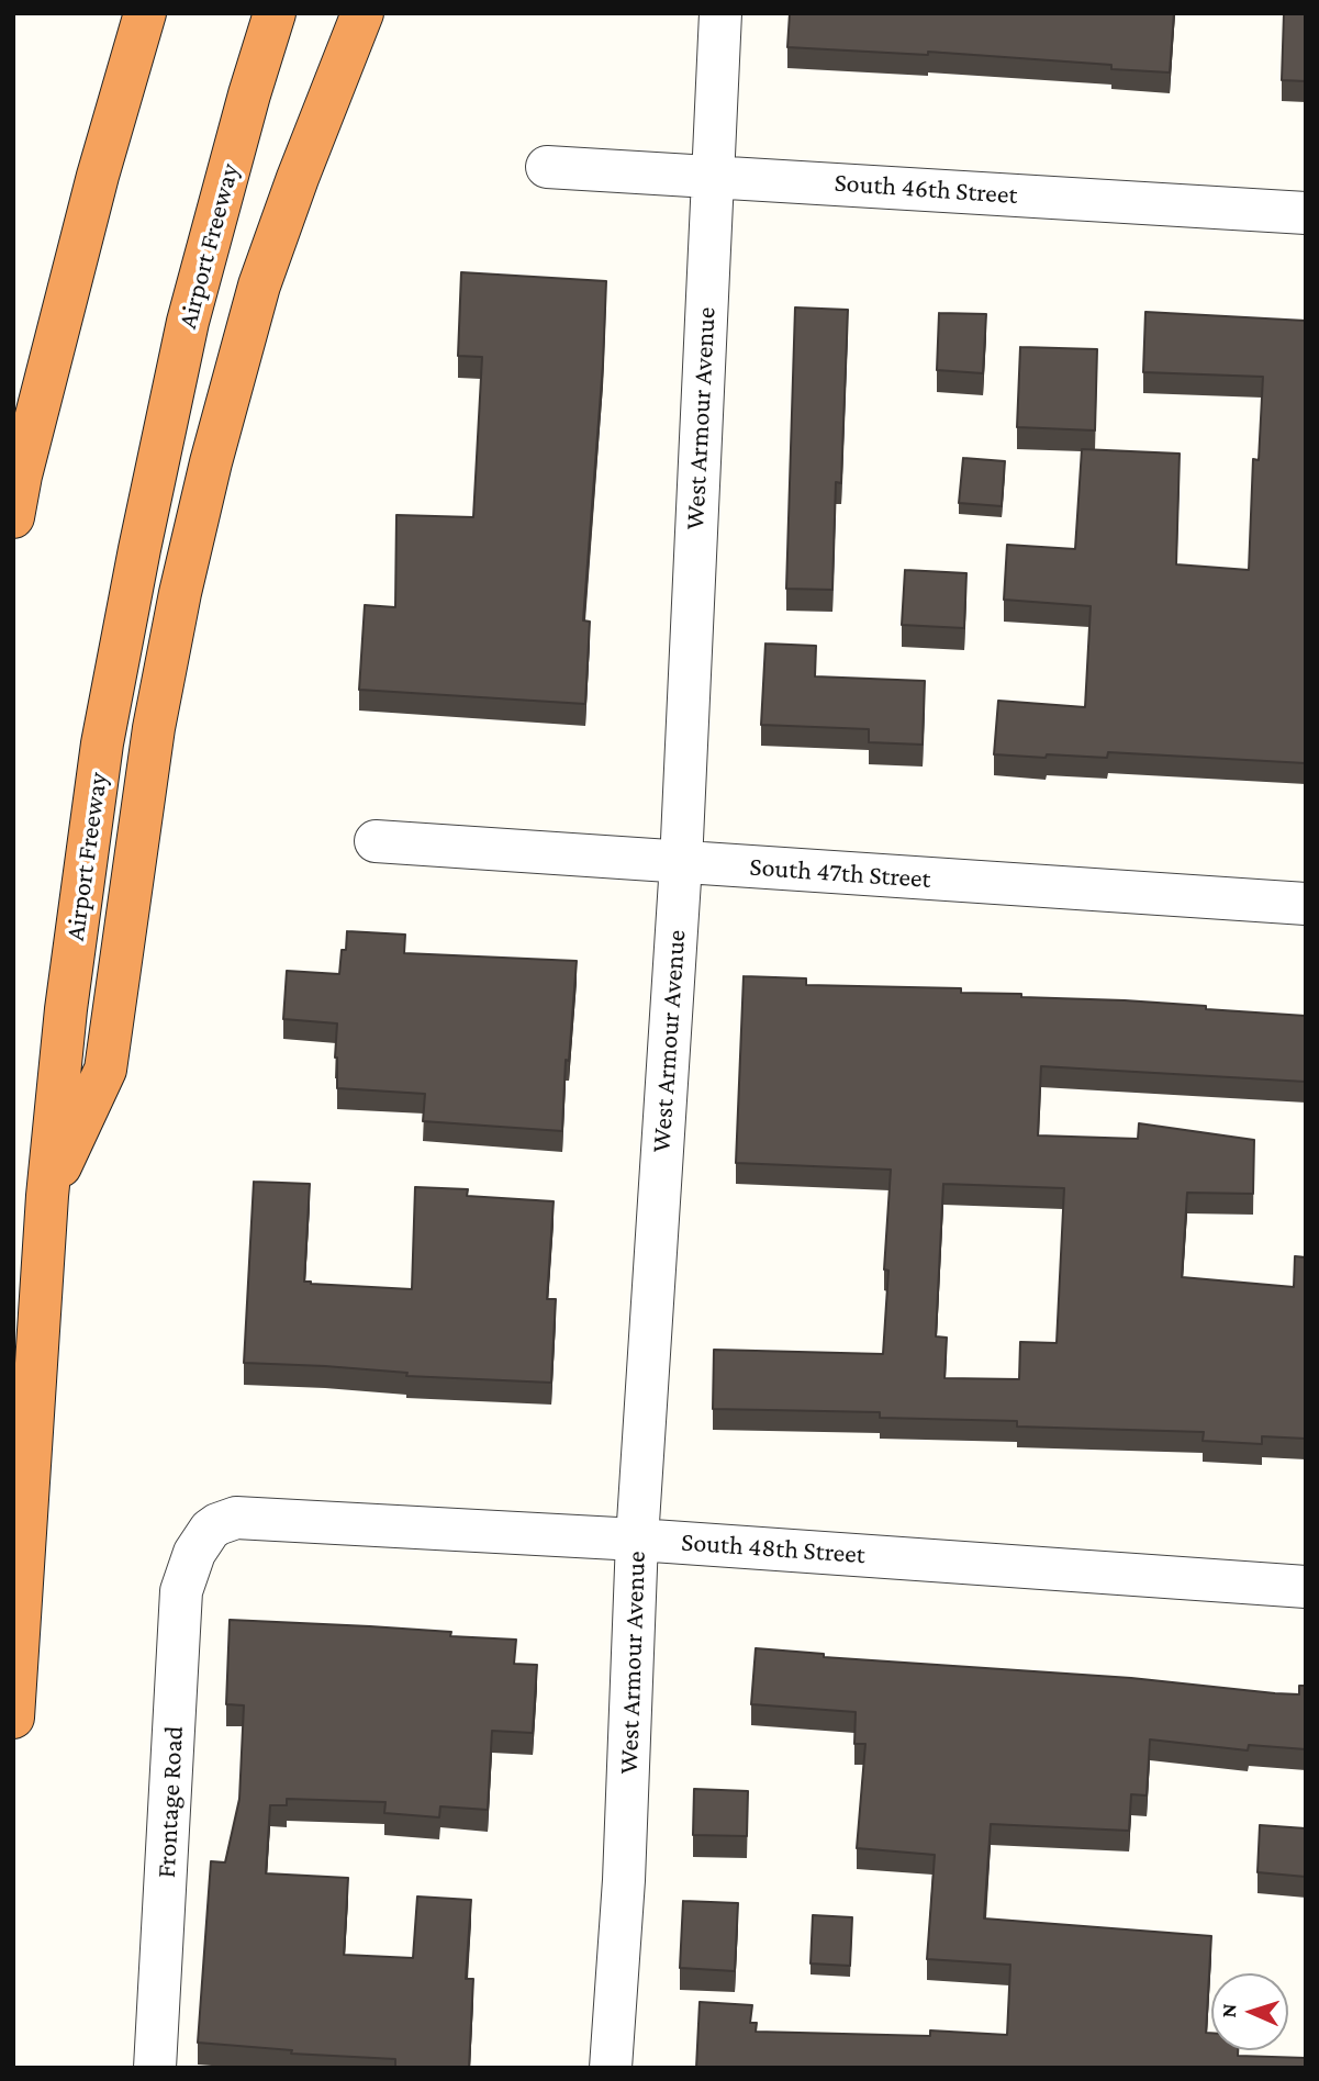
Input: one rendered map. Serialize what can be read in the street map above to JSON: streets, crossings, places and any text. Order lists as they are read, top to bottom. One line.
{"streets":{"highway":["Airport Freeway"],"street":["South 46th Street","West Armour Avenue","South 47th Street","South 48th Street","Frontage Road"]},"crossings":[["South 46th Street","West Armour Avenue"],["West Armour Avenue","South 47th Street"],["West Armour Avenue","South 48th Street"],["South 48th Street","Frontage Road"]],"north":"left"}
